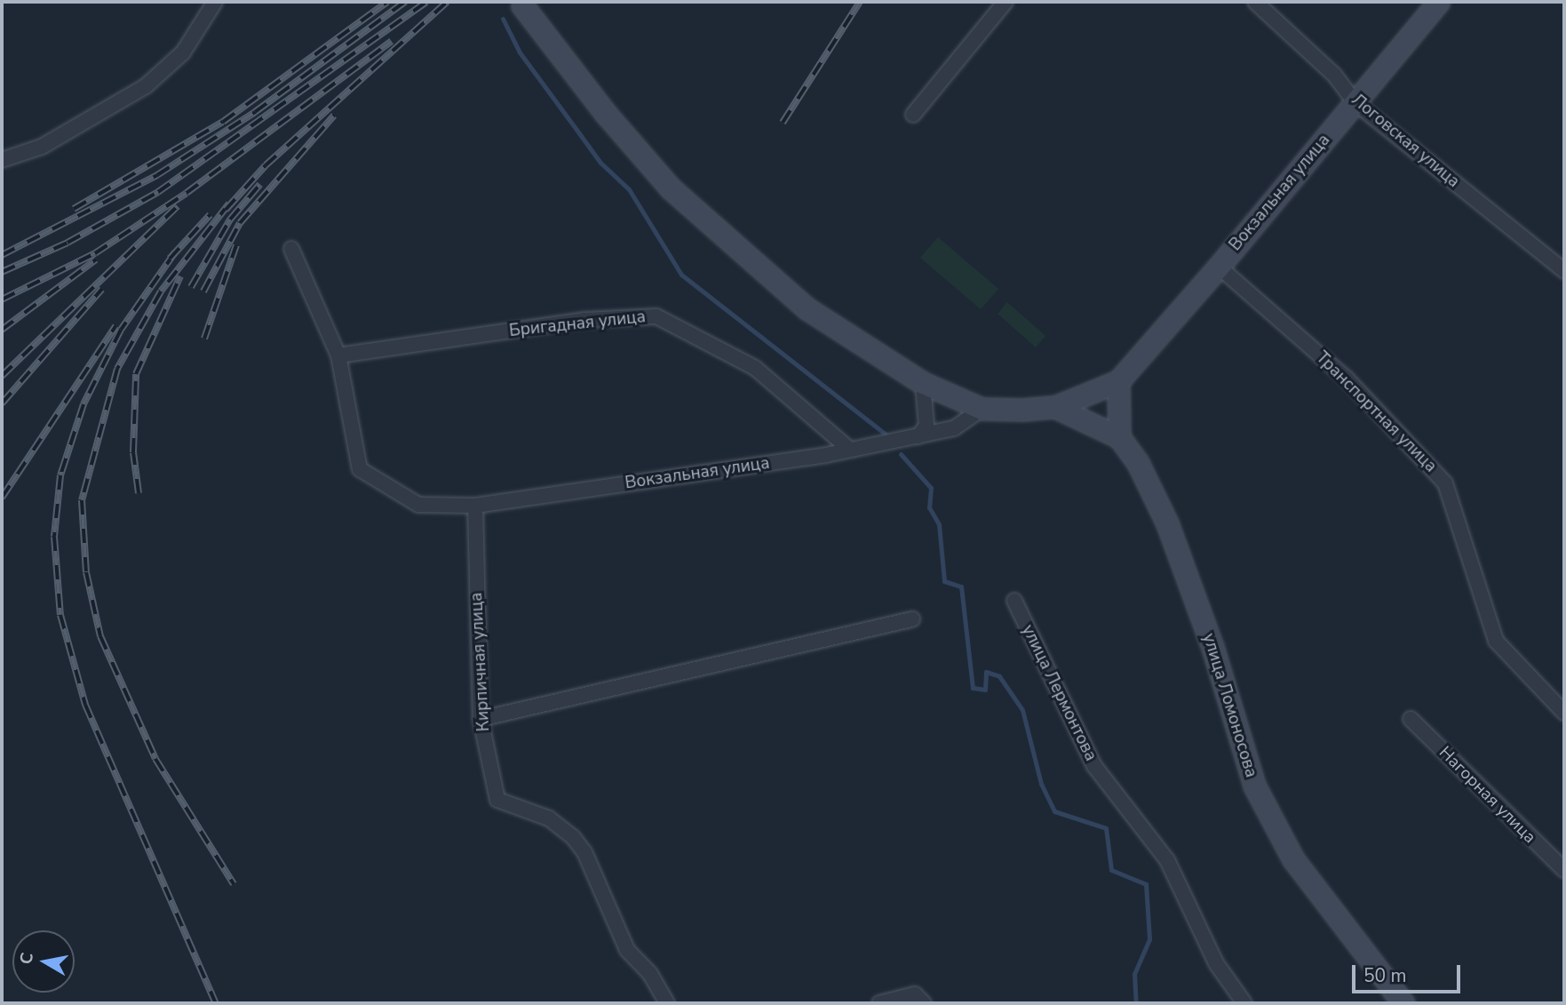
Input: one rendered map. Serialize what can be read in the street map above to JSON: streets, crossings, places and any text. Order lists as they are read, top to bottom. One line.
{"streets":{"main road":["Вокзальная улица","улица Ломоносова"],"street":["Логовская улица","Бригадная улица","Транспортная улица","Кирпичная улица","улица Лермонтова","Нагорная улица"]},"crossings":[["Логовская улица","Вокзальная улица"],["Вокзальная улица","Бригадная улица"],["Вокзальная улица","Транспортная улица"],["Вокзальная улица","Кирпичная улица"]],"scale_bar":"50 m","north":"left"}
